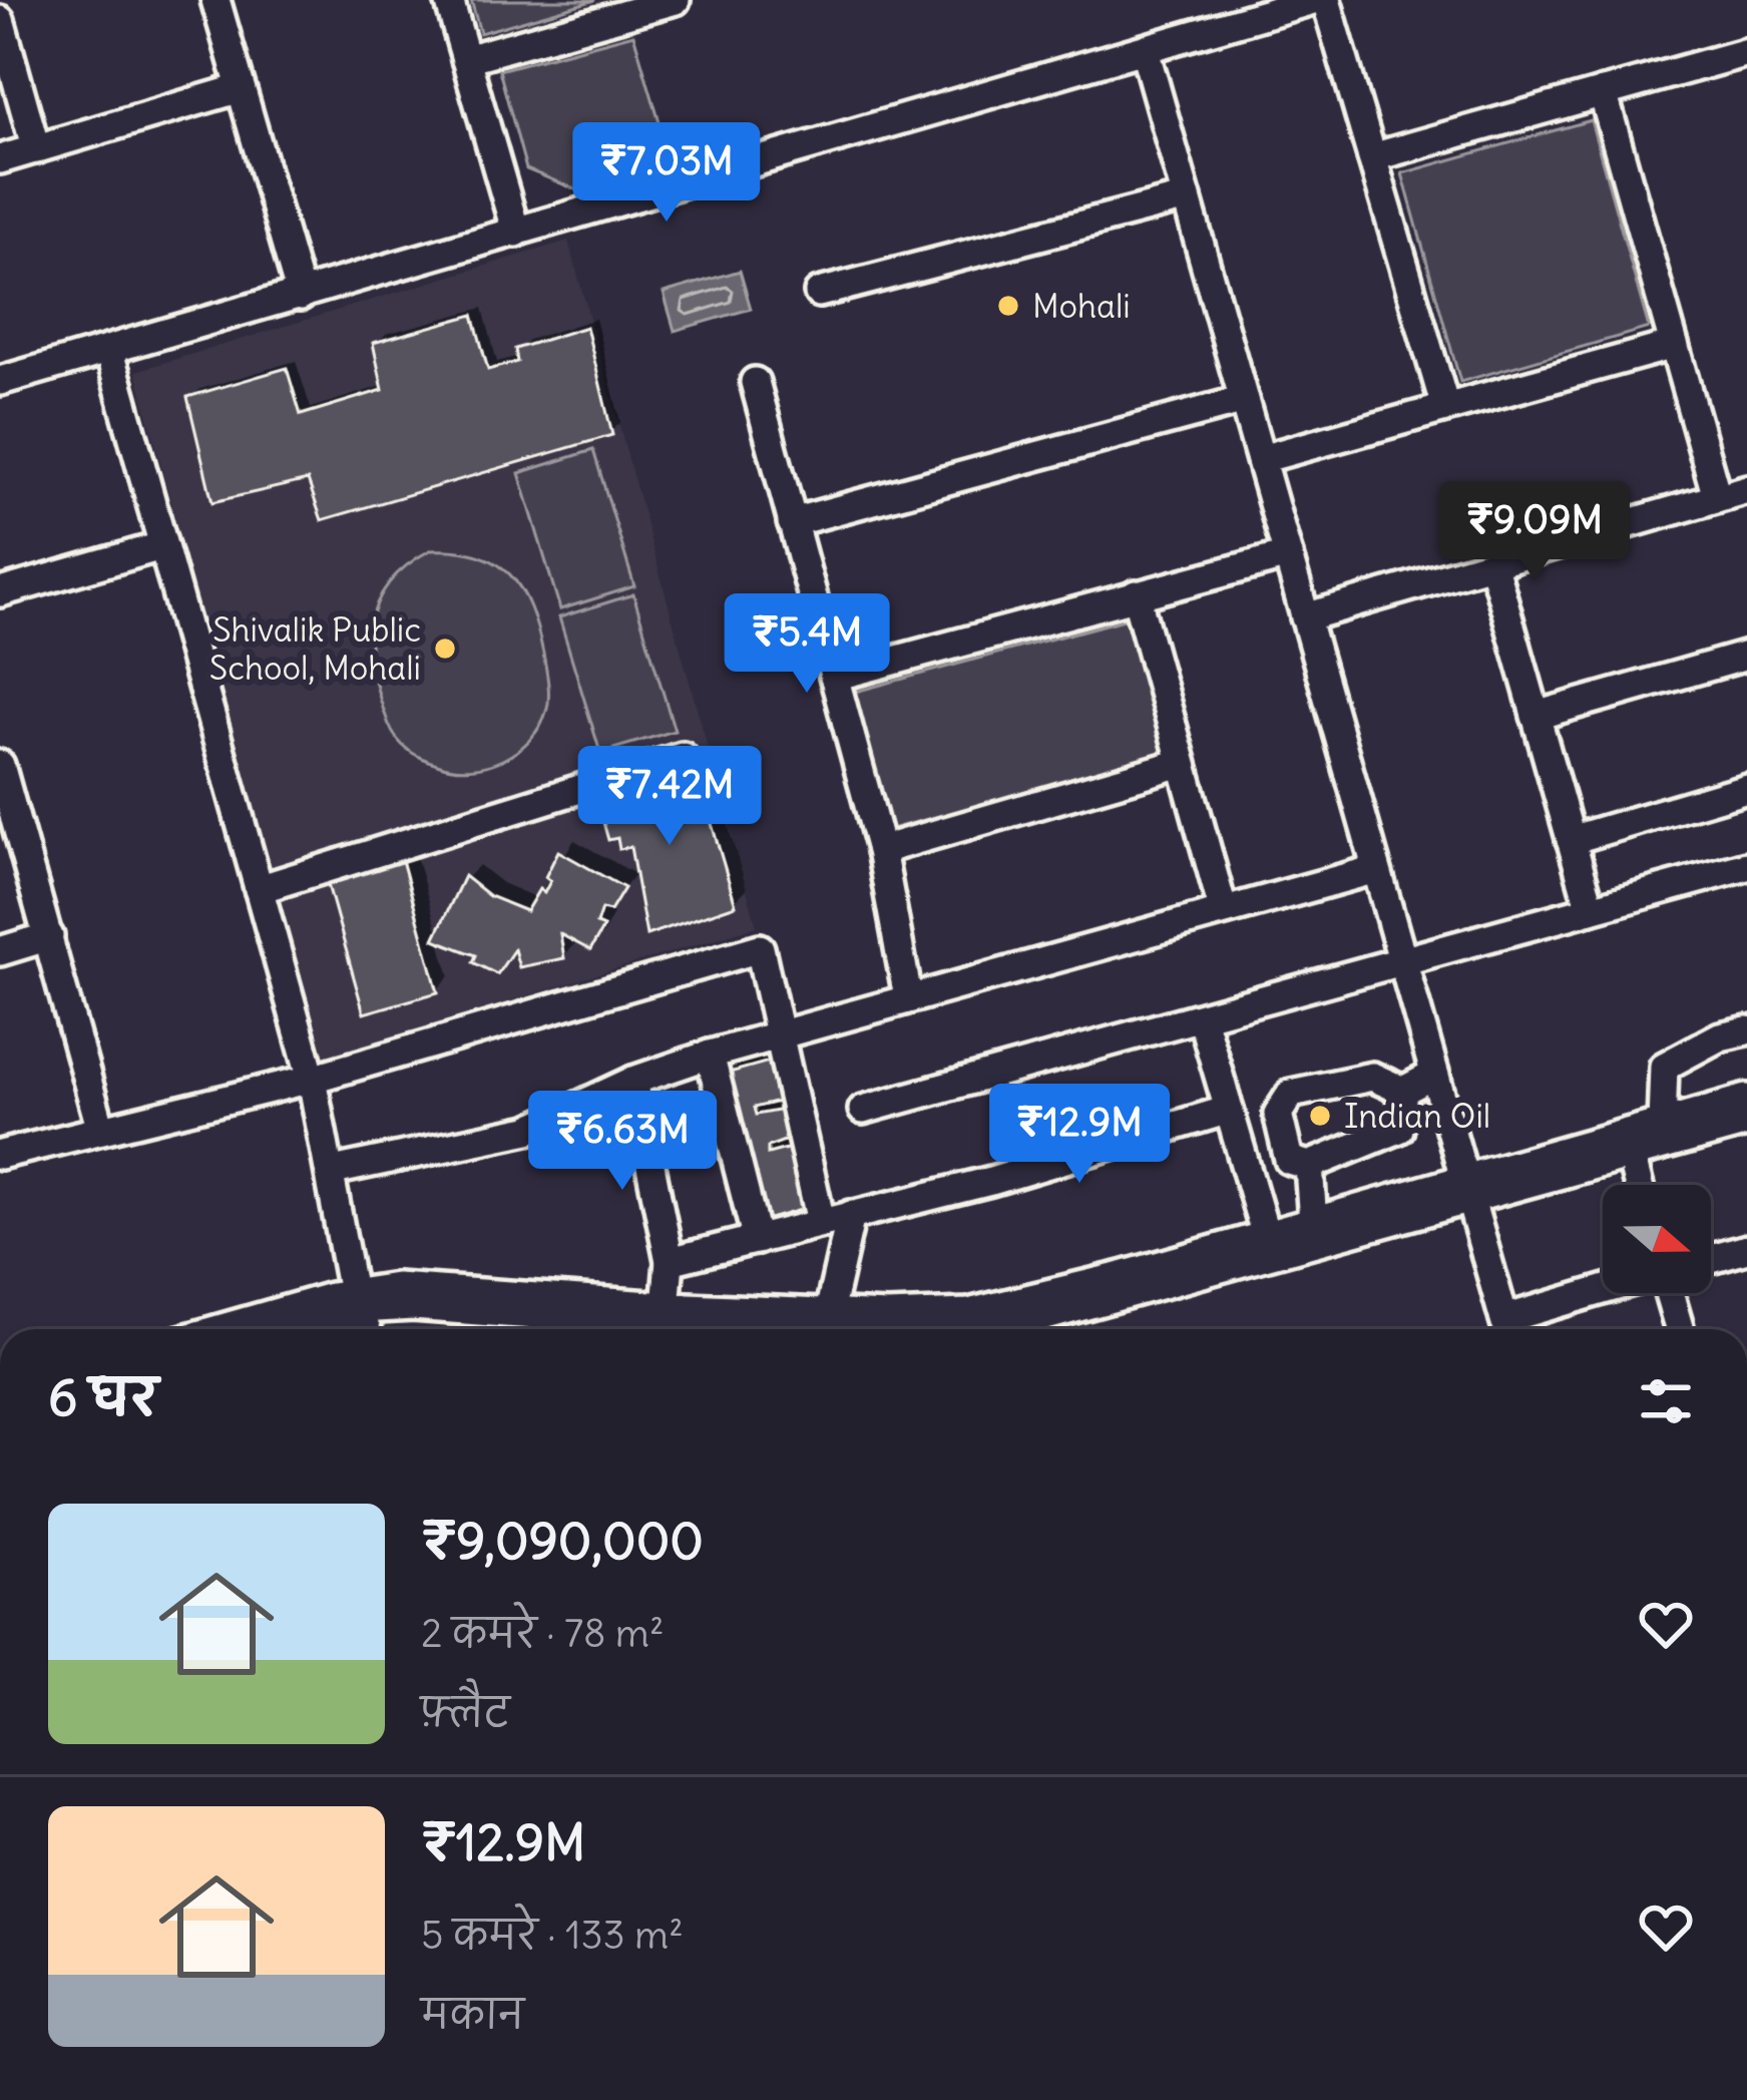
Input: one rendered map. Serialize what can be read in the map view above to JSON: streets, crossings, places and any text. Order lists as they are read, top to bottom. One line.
{"places":["Mohali","Shivalik Public School, Mohali","Indian Oil"],"north":"right","page":{"price":["₹7.03M","₹9.09M","₹5.4M","₹7.42M","₹12.9M","₹6.63M"],"heading":"6 घर","list":[{"name":"₹9,090,000","note":"2 कमरे · 78 m² · फ़्लैट"},{"name":"₹12.9M","note":"5 कमरे · 133 m² · मकान"}]}}
